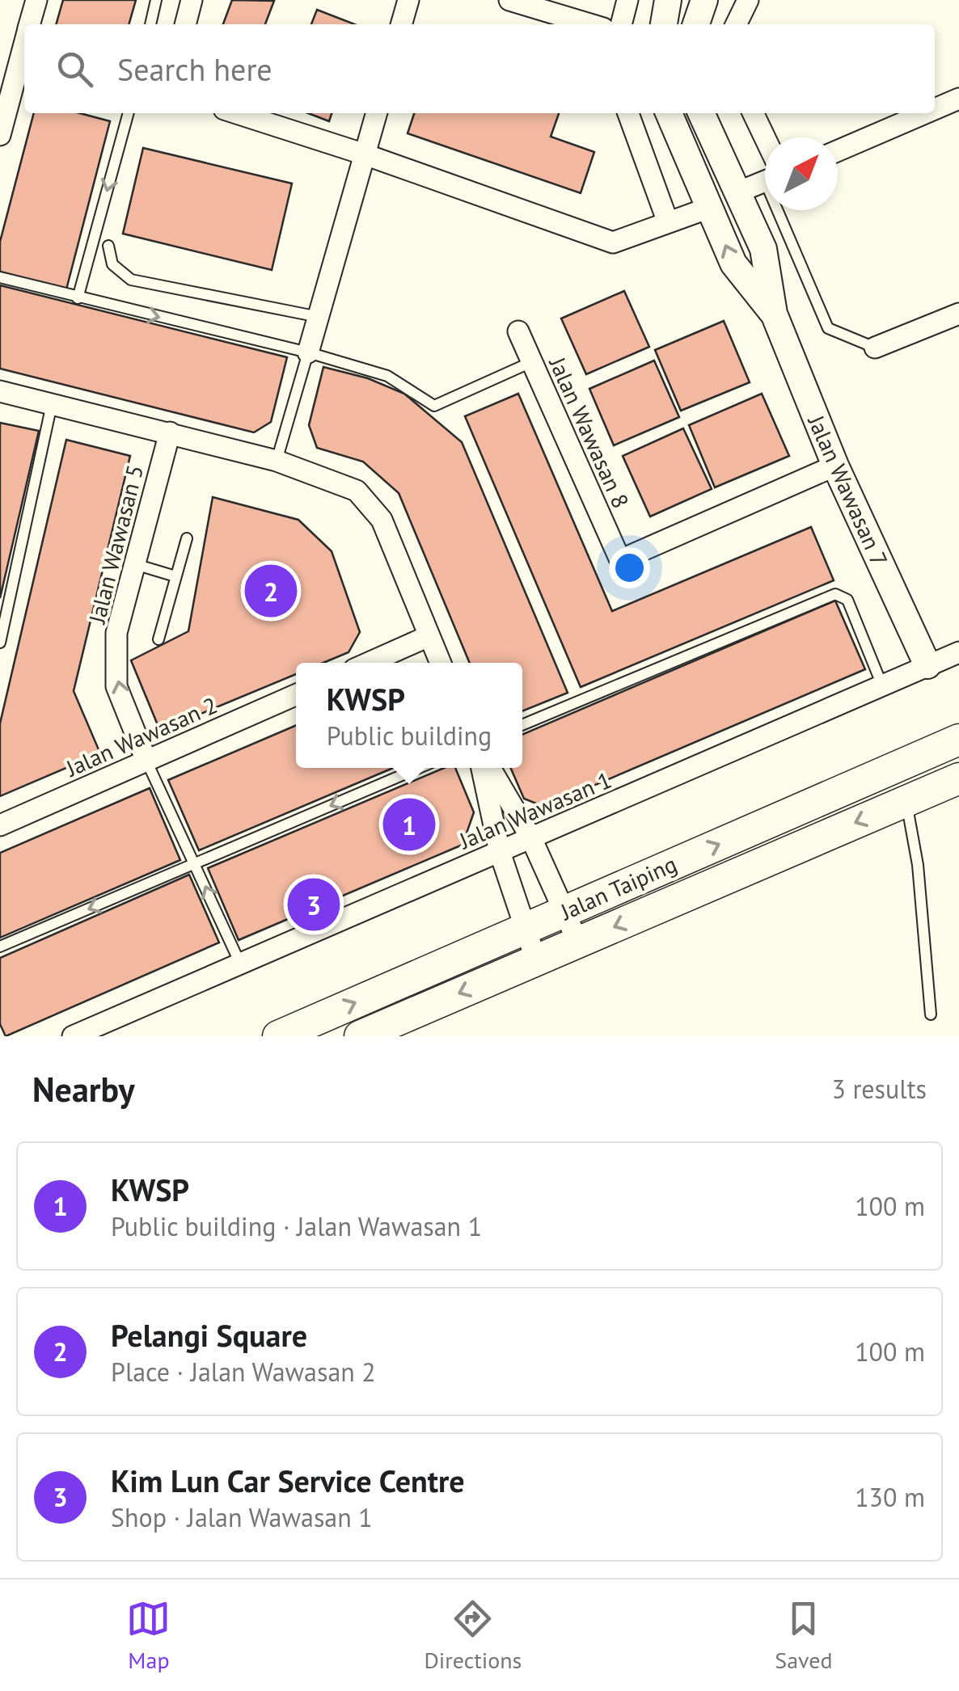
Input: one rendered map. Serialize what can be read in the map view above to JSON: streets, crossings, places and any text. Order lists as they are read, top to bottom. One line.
{"streets":{"main road":["Jalan Taiping"],"street":["Jalan Wawasan 8","Jalan Wawasan 7","Jalan Wawasan 5","Jalan Wawasan 2","Jalan Wawasan 1"]},"crossings":[["Jalan Wawasan 8","Jalan Wawasan 7"],["Jalan Wawasan 7","Jalan Wawasan 1"],["Jalan Wawasan 5","Jalan Wawasan 2"]],"one_way":["Jalan Wawasan 5"],"north":"top right","page":{"search":"Search here","pins":["2","1","3"],"popup":["KWSP","Public building"],"heading":["Nearby","3 results"],"list":[{"mark":"1","name":"KWSP","note":"Public building · Jalan Wawasan 1","value":"100 m"},{"mark":"2","name":"Pelangi Square","note":"Place · Jalan Wawasan 2","value":"100 m"},{"mark":"3","name":"Kim Lun Car Service Centre","note":"Shop · Jalan Wawasan 1","value":"130 m"}],"nav":["Map","Directions","Saved"]}}
